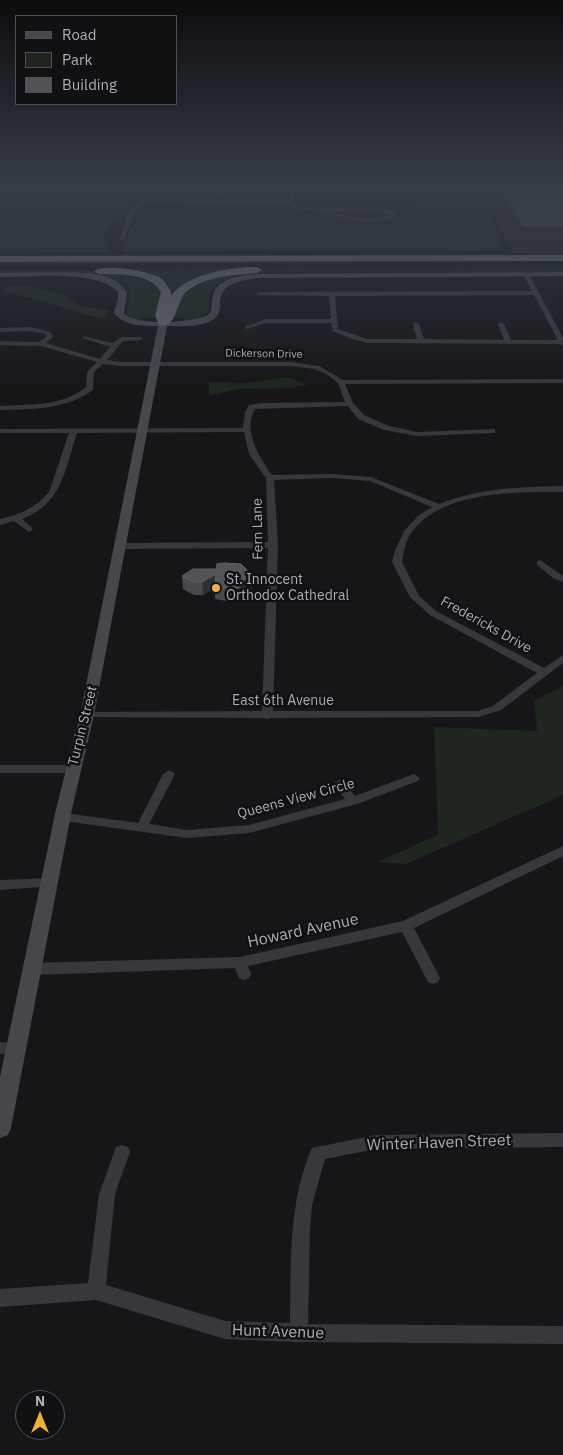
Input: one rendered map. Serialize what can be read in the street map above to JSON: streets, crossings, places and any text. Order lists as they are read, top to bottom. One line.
{"streets":{"street":["Dickerson Drive","Fern Lane","Fredericks Drive","East 6th Avenue","Turpin Street","Queens View Circle","Howard Avenue","Winter Haven Street","Hunt Avenue"]},"crossings":[["Dickerson Drive","Turpin Street"],["Fern Lane","East 6th Avenue"],["Fredericks Drive","East 6th Avenue"],["East 6th Avenue","Turpin Street"],["Turpin Street","Queens View Circle"],["Turpin Street","Howard Avenue"],["Winter Haven Street","Hunt Avenue"]],"places":["St. Innocent Orthodox Cathedral"],"legend":["Road","Park","Building"],"north":"top"}
